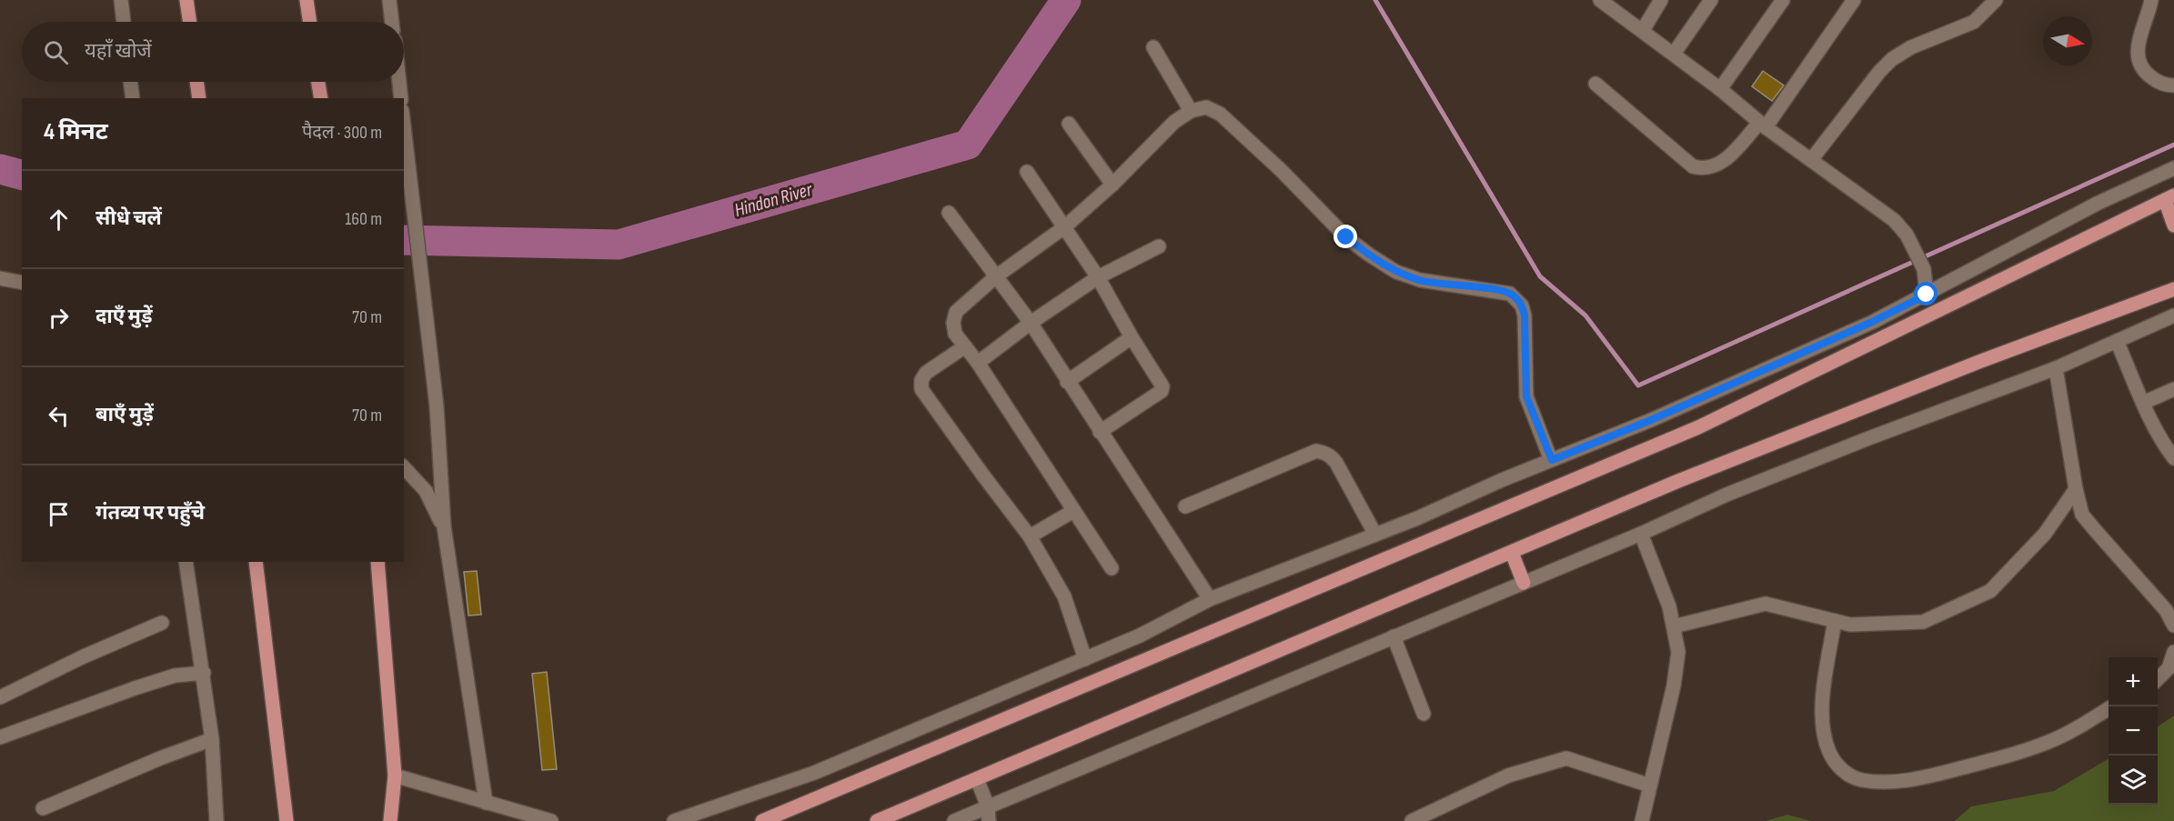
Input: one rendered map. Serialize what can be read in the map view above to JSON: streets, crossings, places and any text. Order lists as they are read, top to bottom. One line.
{"water":["Hindon River"],"north":"right","page":{"search":"यहाँ खोजें","heading":["4 मिनट","पैदल · 300 m"],"list":[["सीधे चलें","160 m"],["दाएँ मुड़ें","70 m"],["बाएँ मुड़ें","70 m"],"गंतव्य पर पहुँचे"],"map_buttons":["+","−"]}}
